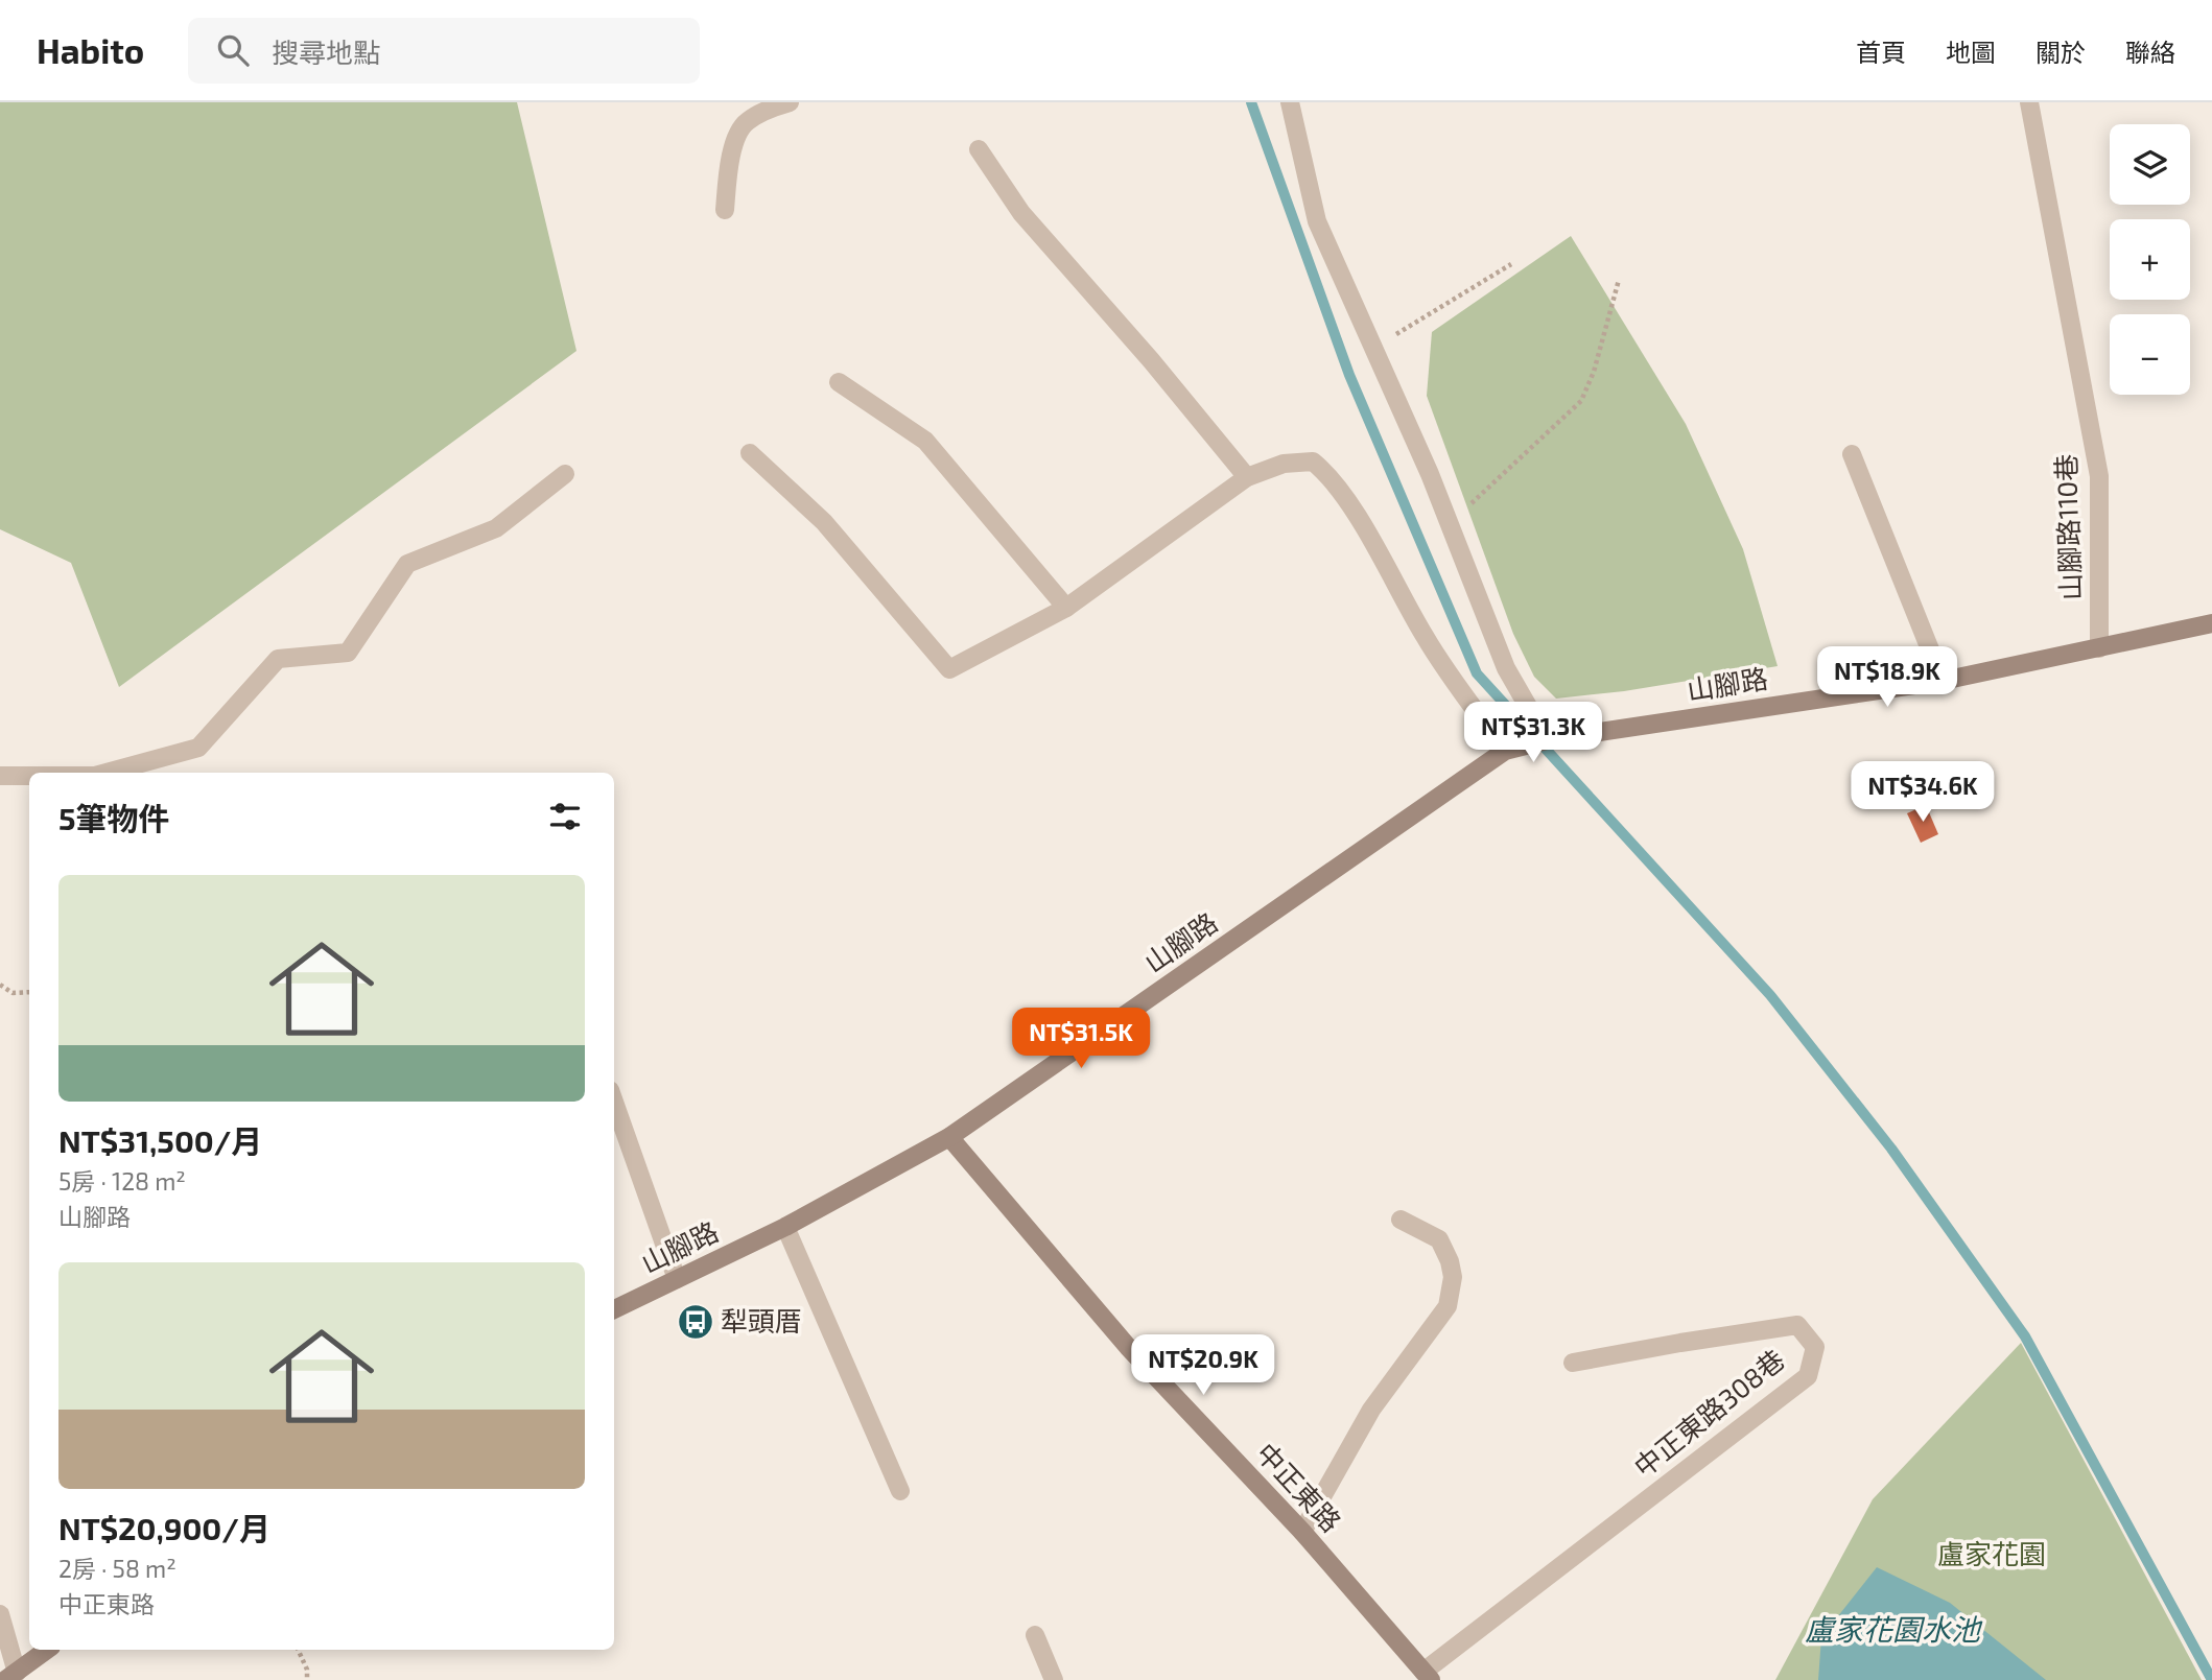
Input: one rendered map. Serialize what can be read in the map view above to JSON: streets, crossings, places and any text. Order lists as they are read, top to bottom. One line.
{"streets":{"main road":["山腳路","中正東路"],"lane":["山腳路110巷","中正東路308巷"]},"crossings":[["山腳路110巷","山腳路"],["山腳路","中正東路"],["中正東路308巷","中正東路"]],"water":["盧家花園水池"],"parks":["盧家花園"],"places":{"bus stop":["犁頭厝"]},"page":{"header":"Habito","search":"搜尋地點","nav":["首頁","地圖","關於","聯絡"],"map_buttons":["+","−"],"price":["NT$18.9K","NT$31.3K","NT$34.6K","NT$31.5K","NT$20.9K"],"heading":"5筆物件","list":[{"name":"NT$31,500/月","note":"5房 · 128 m² · 山腳路"},{"name":"NT$20,900/月","note":"2房 · 58 m² · 中正東路"}]}}
